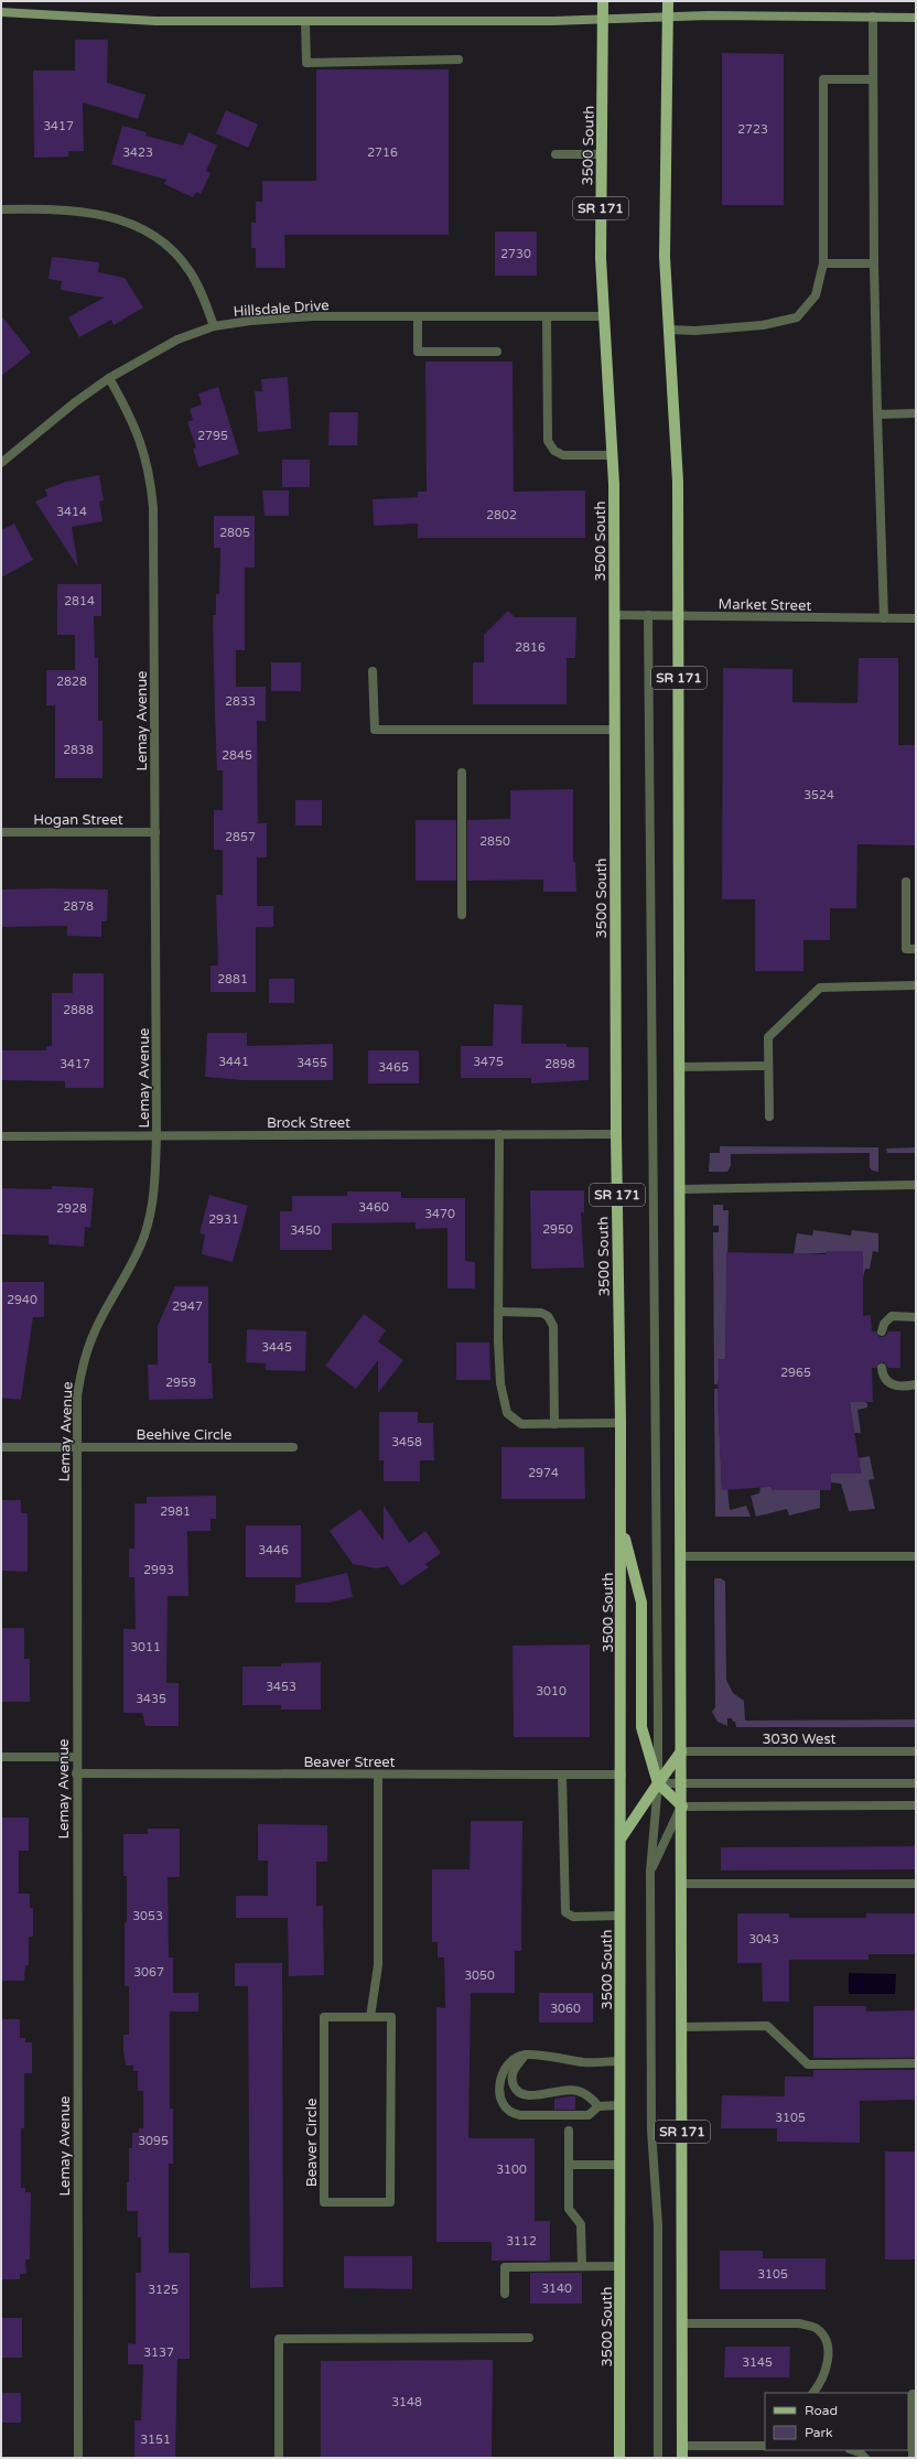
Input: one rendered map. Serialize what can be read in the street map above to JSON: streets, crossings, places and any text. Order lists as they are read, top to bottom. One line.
{"streets":{"main road":["3500 South","SR 171"],"street":["Hillsdale Drive","Market Street","Lemay Avenue","Hogan Street","Brock Street","Beehive Circle","3030 West","Beaver Street","Beaver Circle"]},"crossings":[["3500 South","Hillsdale Drive"],["3500 South","Market Street"],["3500 South","Brock Street"],["3500 South","Beaver Street"],["SR 171","Market Street"],["SR 171","3030 West"],["Hillsdale Drive","Lemay Avenue"],["Lemay Avenue","Hogan Street"],["Lemay Avenue","Brock Street"],["Lemay Avenue","Beehive Circle"],["Lemay Avenue","Beaver Street"]],"house_numbers":["3417","2723","3423","2716","2730","2795","3414","2802","2805","2814","2816","2828","2833","2838","2845","3524","2857","2850","2878","2881","2888","3441","3475","3455","3417","2898","3465","3460","2928","3470","2931","2950","3450","2940","2947","3445","2965","2959","3458","2974","2981","3446","2993","3011","3453","3010","3435","3053","3043","3067","3050","3060","3105","3095","3100","3112","3105","3140","3125","3137","3145","3148","3151"],"legend":["Road","Park"]}
